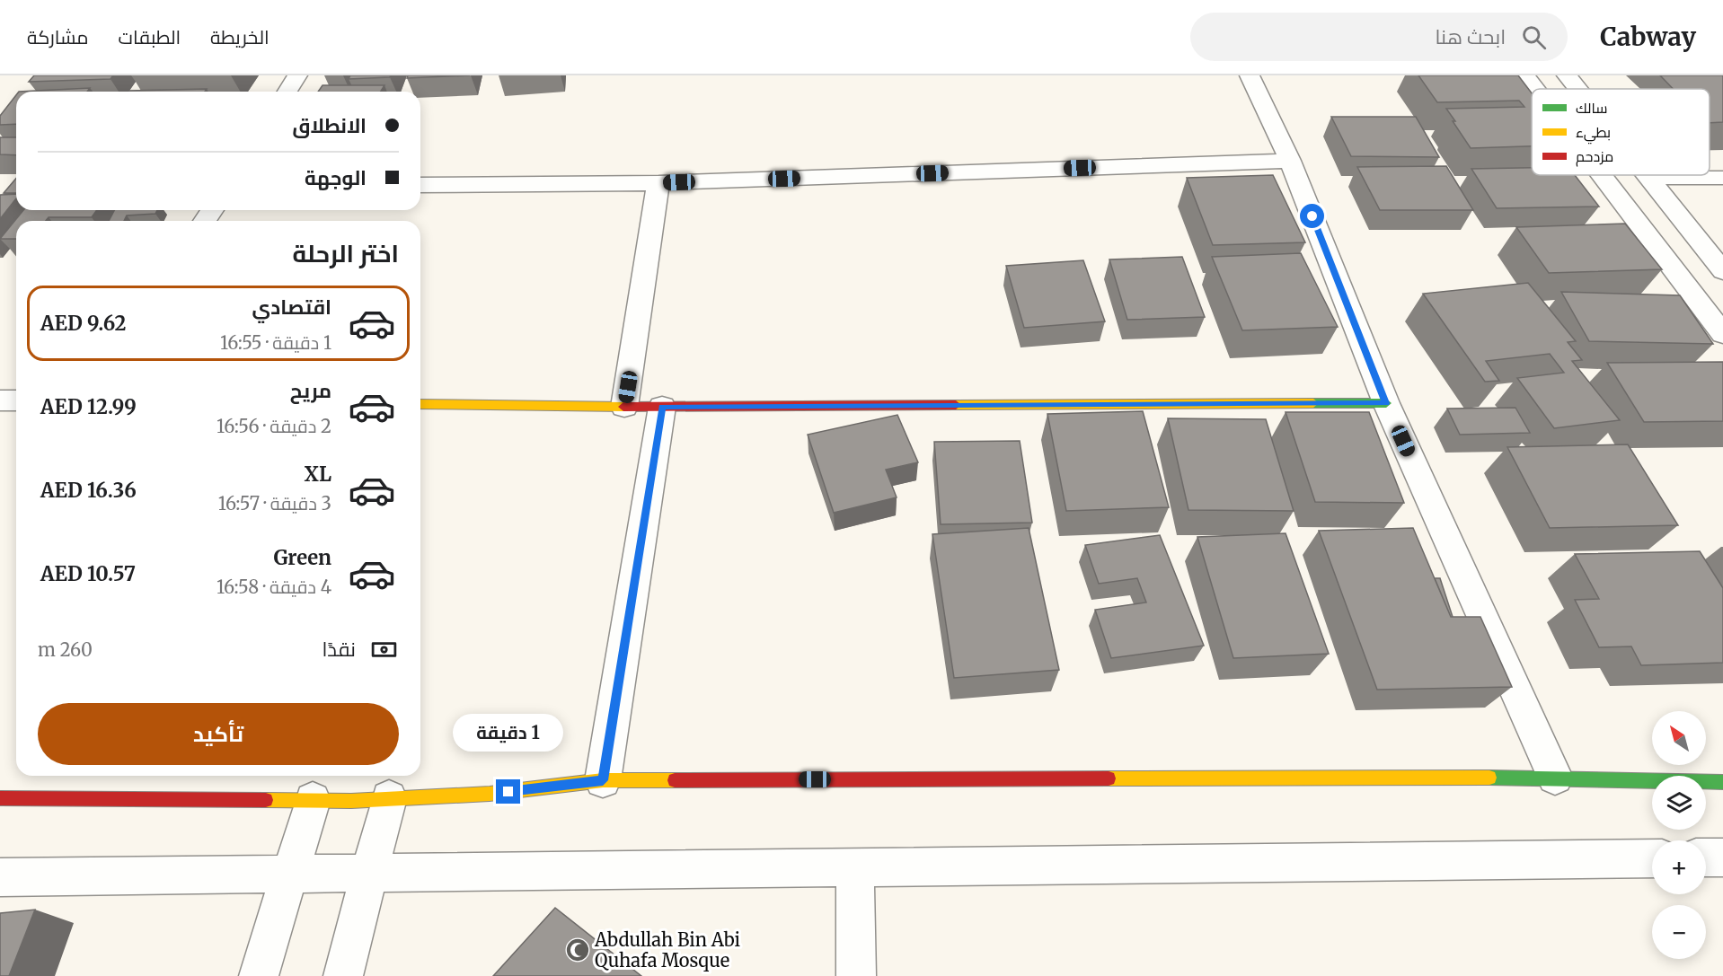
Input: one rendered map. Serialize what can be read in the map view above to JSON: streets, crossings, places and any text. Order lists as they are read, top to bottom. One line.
{"places":{"mosque":["Abdullah Bin Abi Quhafa Mosque"]},"legend":["سالك","بطيء","مزدحم"],"north":"top left","page":{"header":"Cabway","search":"ابحث هنا","nav":["الخريطة","الطبقات","مشاركة"],"banner":["الانطلاق","الوجهة"],"heading":"اختر الرحلة","list":[{"name":"اقتصادي","note":"1 دقيقة · 16:55","value":"AED 9.62"},{"name":"مريح","note":"2 دقيقة · 16:56","value":"AED 12.99"},{"name":"XL","note":"3 دقيقة · 16:57","value":"AED 16.36"},{"name":"Green","note":"4 دقيقة · 16:58","value":"AED 10.57"}],"pay":["نقدًا","260 m"],"buttons":"تأكيد","map_buttons":["+","−"],"bubble":"1 دقيقة"}}
